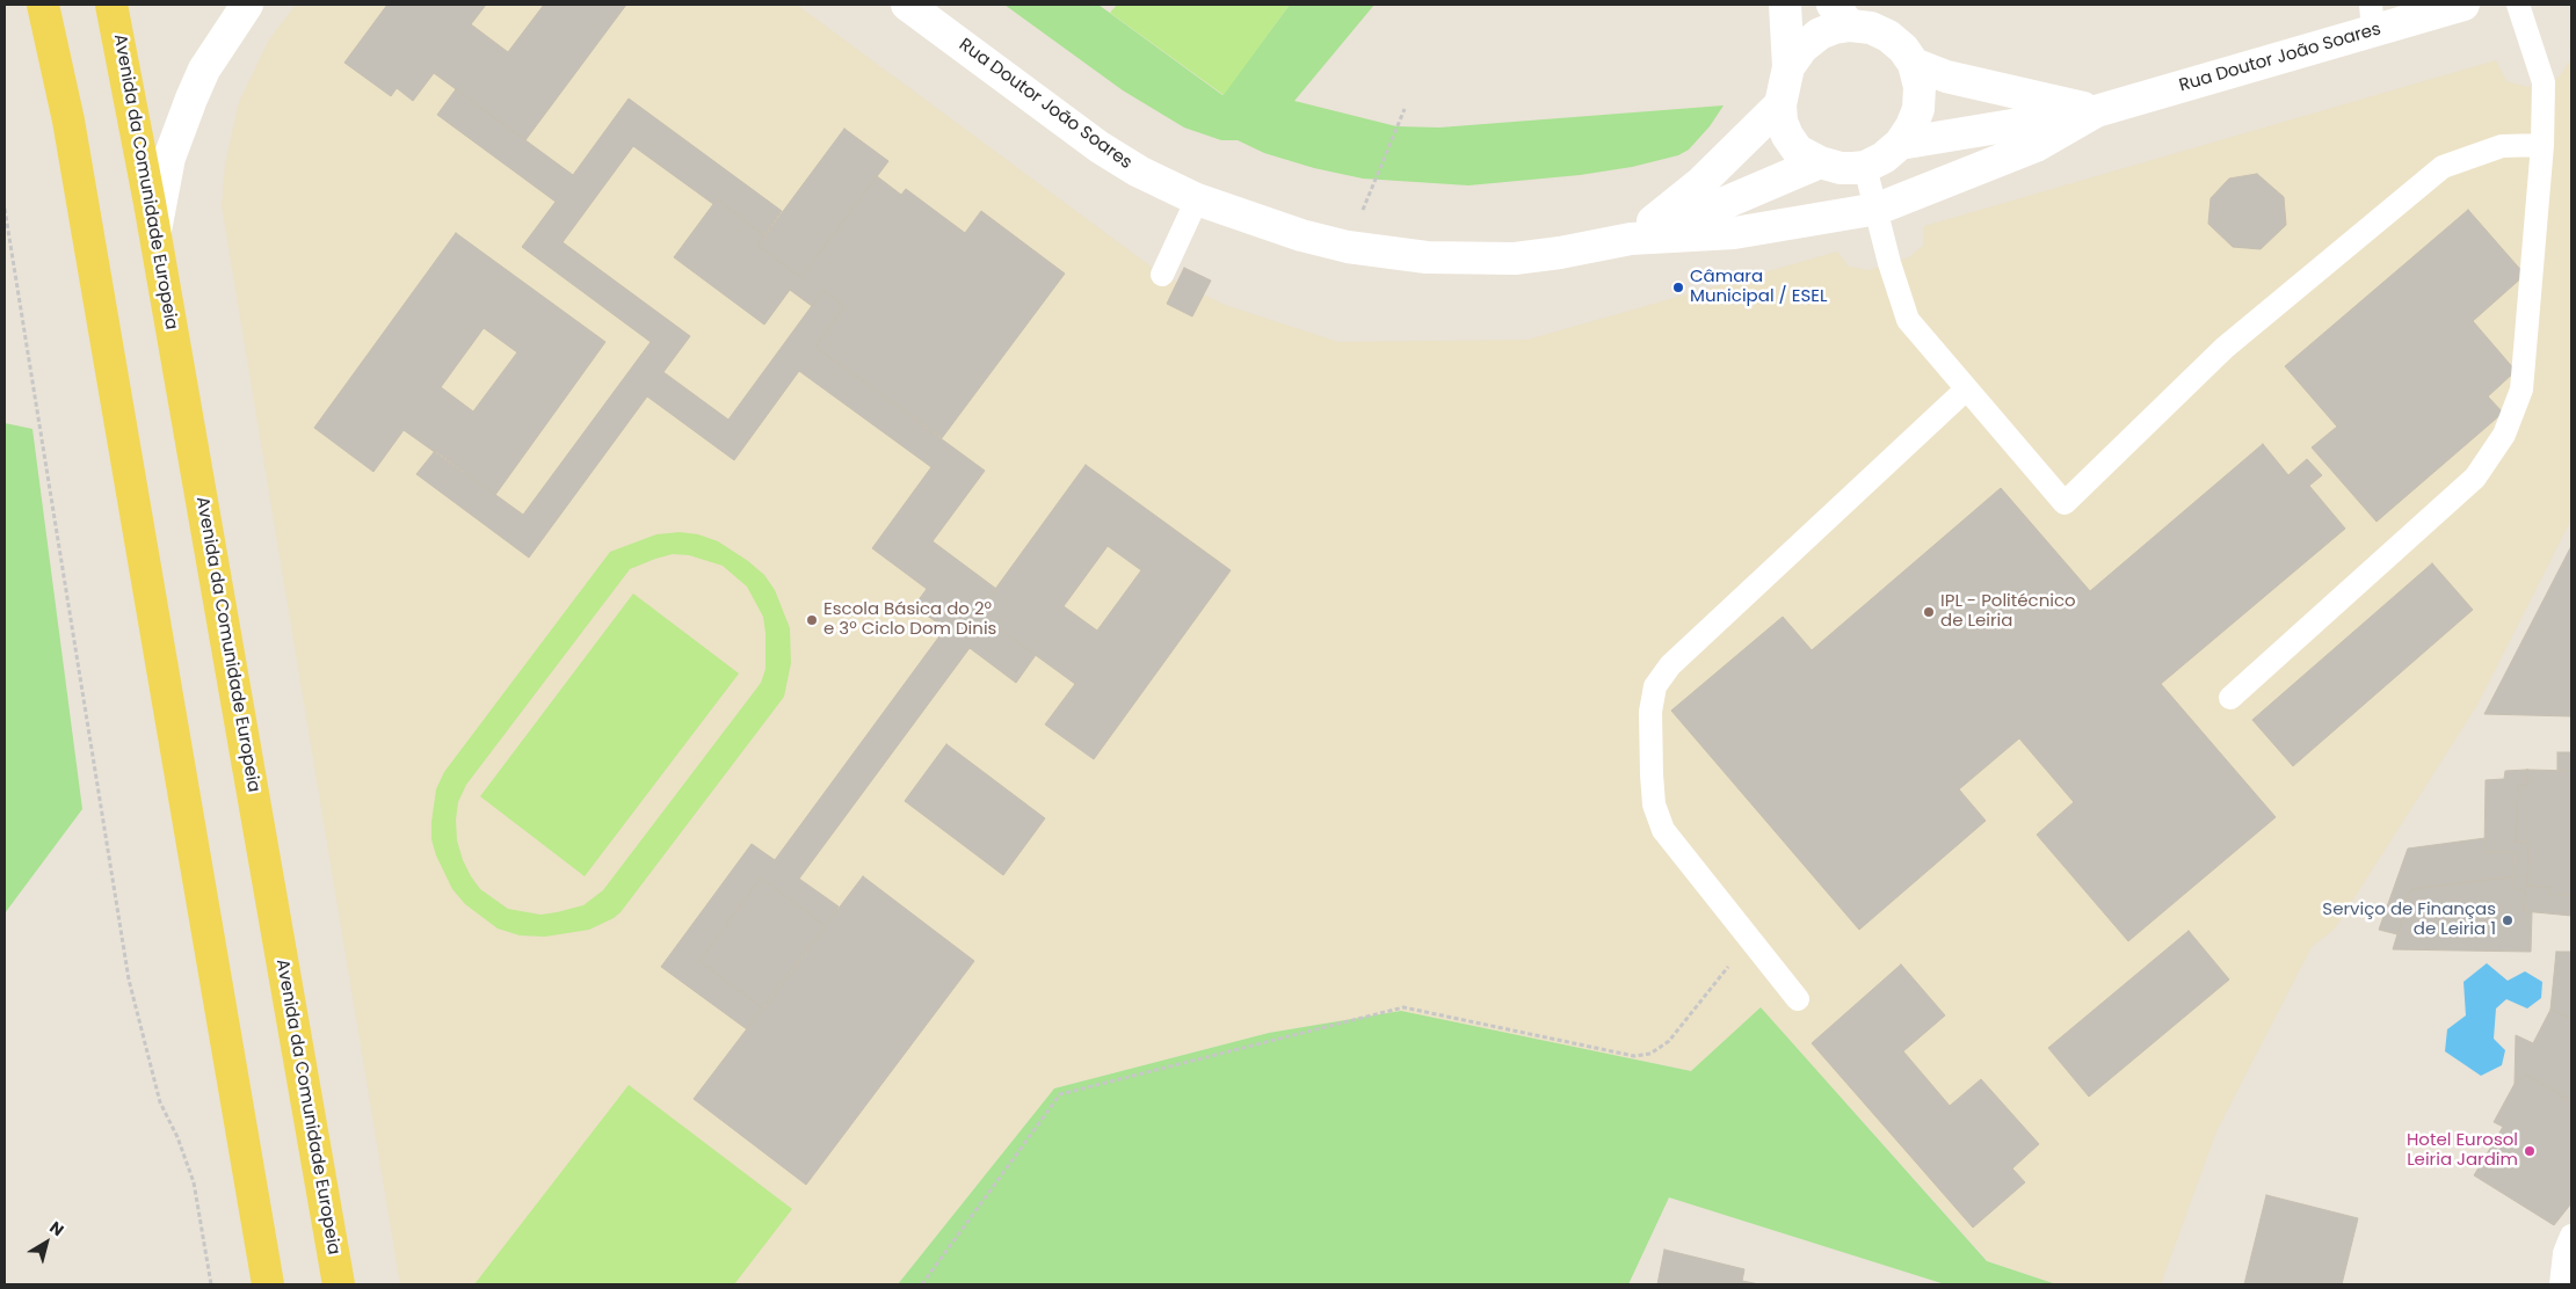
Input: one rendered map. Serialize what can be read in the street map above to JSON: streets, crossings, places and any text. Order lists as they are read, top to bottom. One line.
{"streets":{"main road":["Rua Doutor João Soares","Avenida da Comunidade Europeia"]},"places":["Câmara Municipal / ESEL","IPL - Politécnico de Leiria","Escola Básica do 2º e 3º Ciclo Dom Dinis","Serviço de Finanças de Leiria 1","Hotel Eurosol Leiria Jardim"],"north":"top right"}
